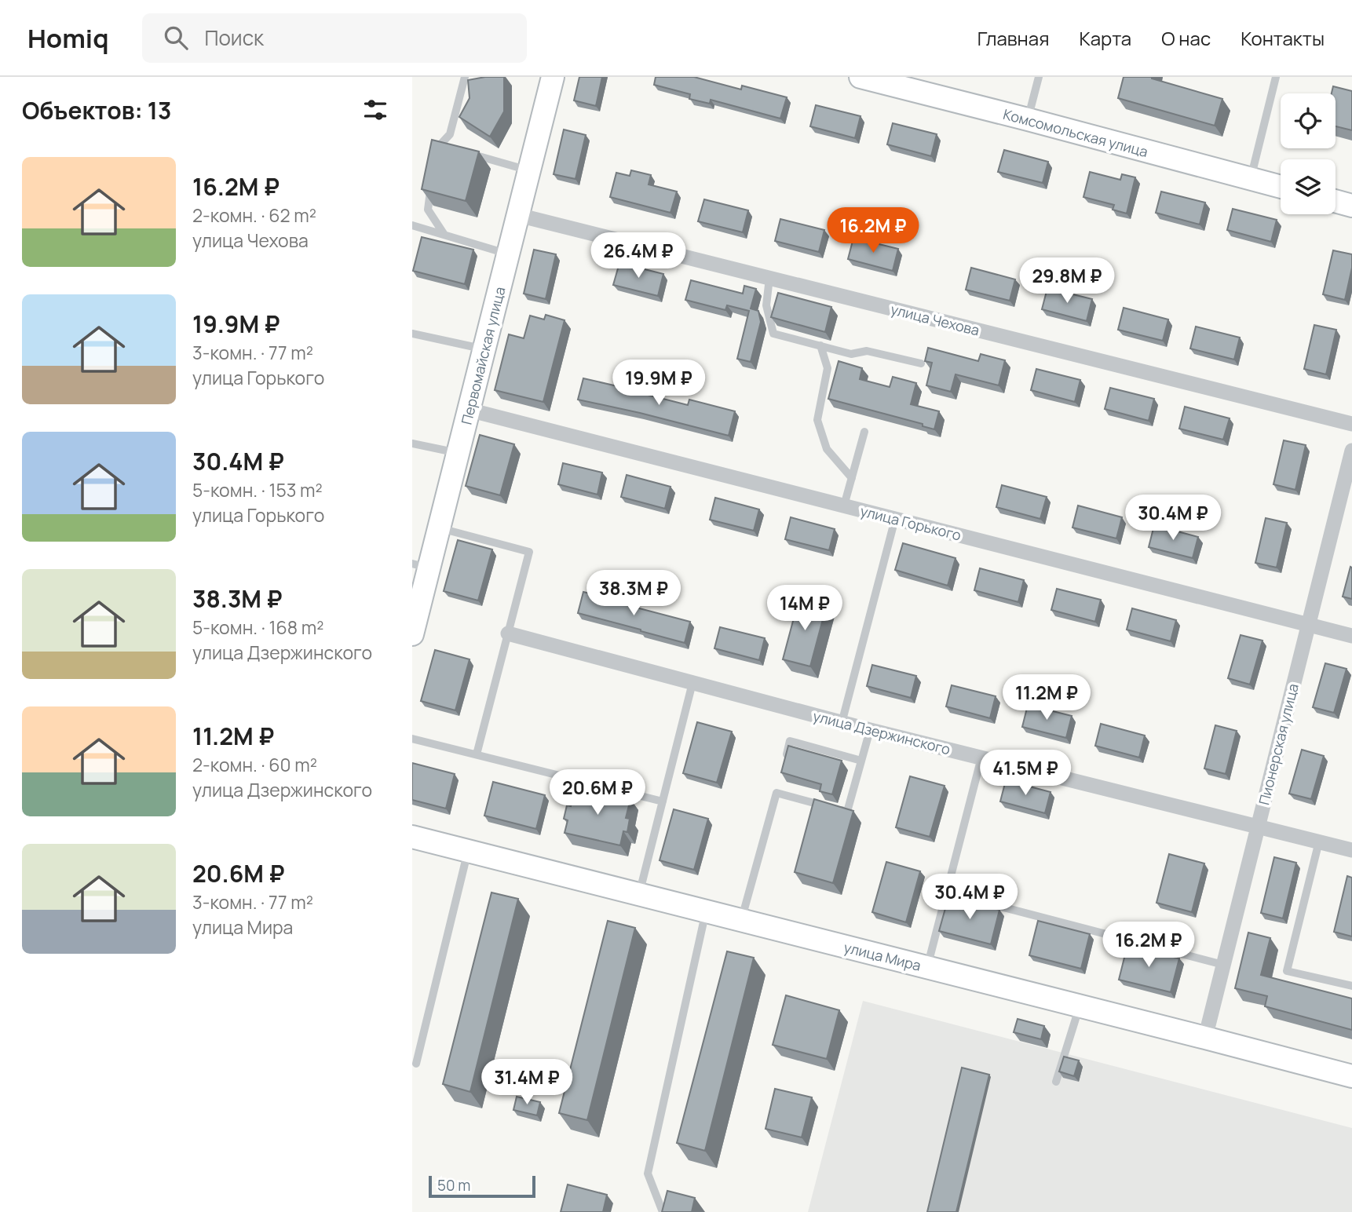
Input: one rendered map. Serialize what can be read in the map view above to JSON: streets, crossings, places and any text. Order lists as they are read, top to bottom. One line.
{"streets":{"street":["Комсомольская улица","улица Чехова","Первомайская улица","улица Горького","улица Дзержинского","Пионерская улица","улица Мира"]},"crossings":[["улица Чехова","Первомайская улица"],["Первомайская улица","улица Горького"],["улица Горького","Пионерская улица"],["улица Дзержинского","Пионерская улица"],["Пионерская улица","улица Мира"]],"scale_bar":"50 m","page":{"header":"Homiq","search":"Поиск","nav":["Главная","Карта","О нас","Контакты"],"heading":"Объектов: 13","list":[{"name":"16.2M ₽","note":"2-комн. · 62 m² · улица Чехова"},{"name":"19.9M ₽","note":"3-комн. · 77 m² · улица Горького"},{"name":"30.4M ₽","note":"5-комн. · 153 m² · улица Горького"},{"name":"38.3M ₽","note":"5-комн. · 168 m² · улица Дзержинского"},{"name":"11.2M ₽","note":"2-комн. · 60 m² · улица Дзержинского"},{"name":"20.6M ₽","note":"3-комн. · 77 m² · улица Мира"}],"price":["16.2M ₽","26.4M ₽","29.8M ₽","19.9M ₽","30.4M ₽","38.3M ₽","14M ₽","11.2M ₽","41.5M ₽","20.6M ₽","30.4M ₽","16.2M ₽","31.4M ₽"],"scale":"50 m"}}
